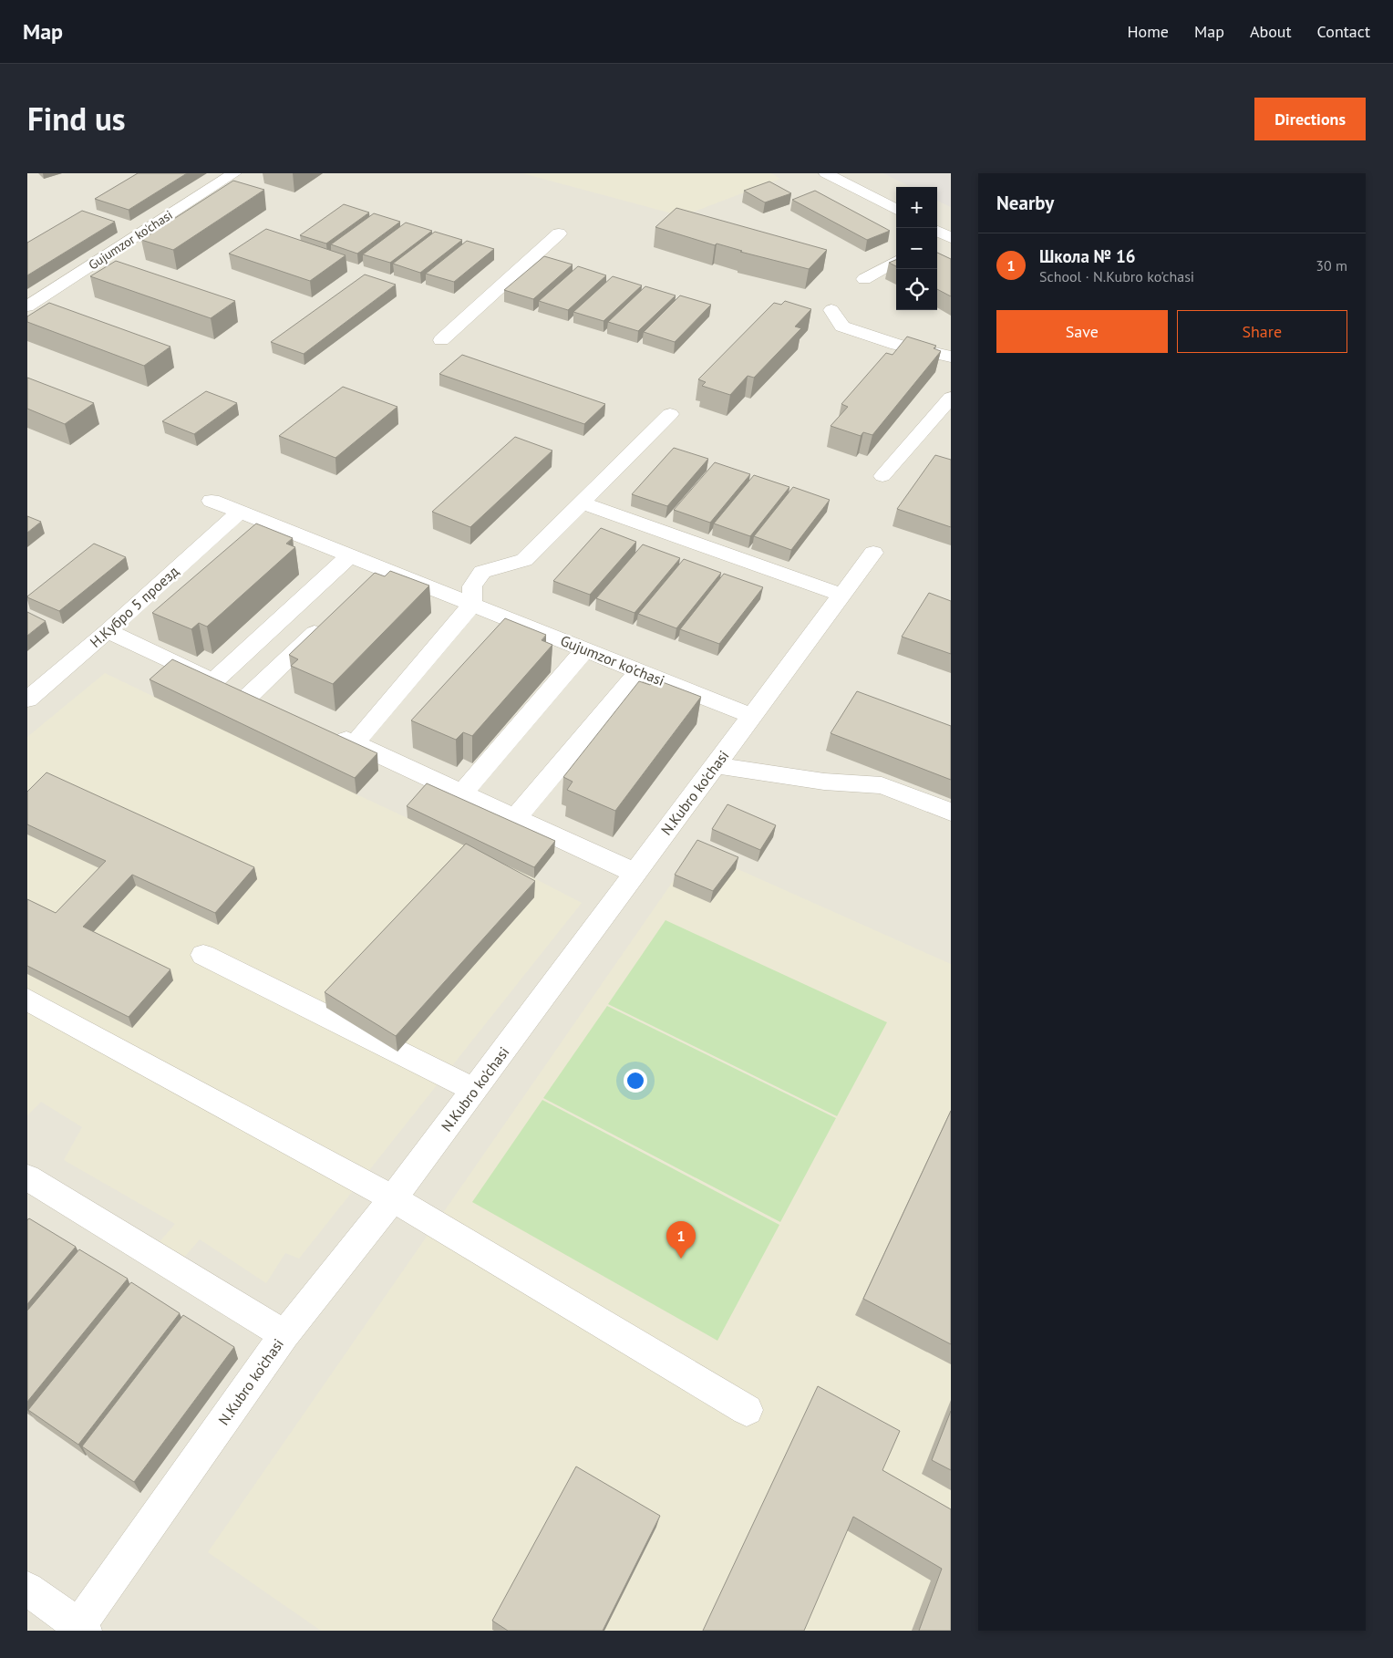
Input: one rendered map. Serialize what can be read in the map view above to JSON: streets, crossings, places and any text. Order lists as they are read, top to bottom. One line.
{"streets":{"street":["Gujumzor ko'chasi","Н.Кубро 5 проезд","N.Kubro ko'chasi"]},"crossings":[["Gujumzor ko'chasi","Н.Кубро 5 проезд"],["Gujumzor ko'chasi","N.Kubro ko'chasi"]],"page":{"header":"Map","nav":["Home","Map","About","Contact"],"title":"Find us","buttons":["Directions",["Save","Share"]],"heading":"Nearby","map_buttons":["+","−"],"list":[{"mark":"1","name":"Школа № 16","note":"School · N.Kubro ko'chasi","value":"30 m"}],"pins":"1"}}
